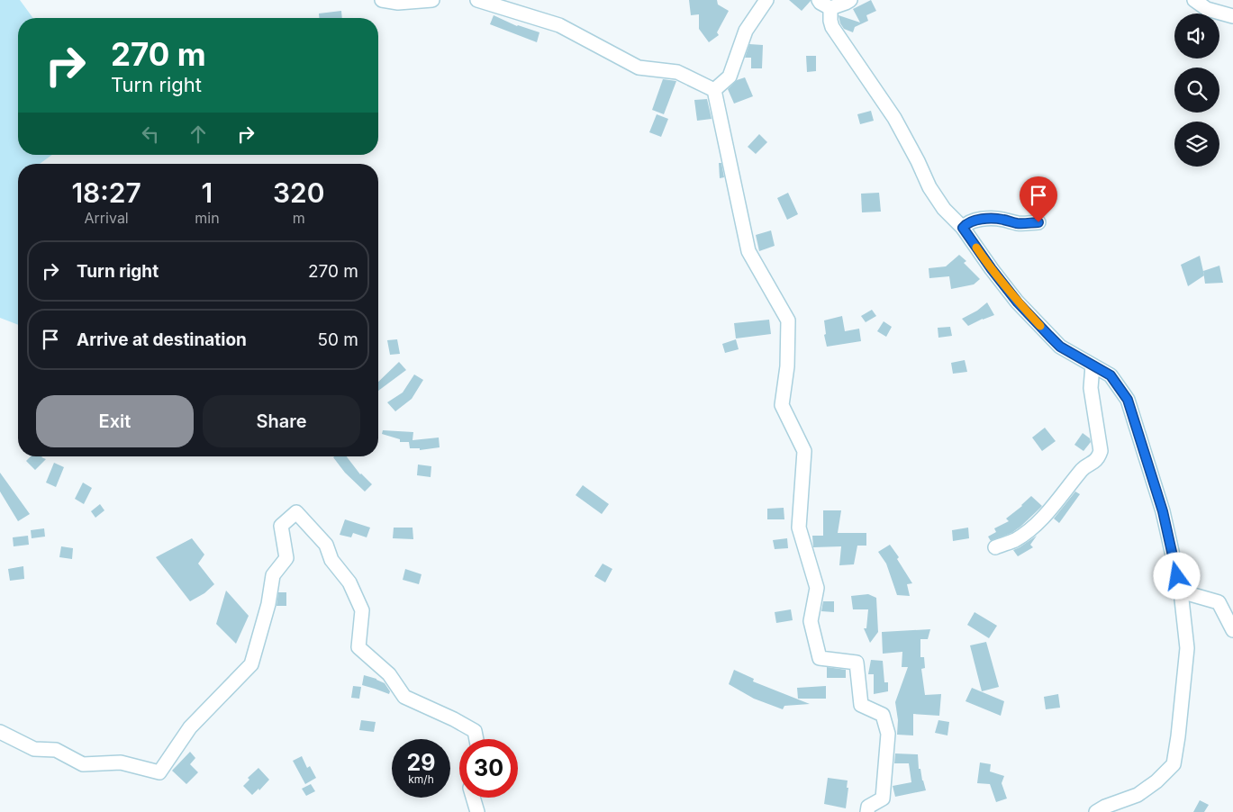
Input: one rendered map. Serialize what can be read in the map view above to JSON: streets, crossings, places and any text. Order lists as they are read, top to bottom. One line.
{"page":{"turn":["270 m","Turn right"],"eta":["18:27","Arrival","1","min","320","m"],"list":[{"name":"Turn right","value":"270 m"},{"name":"Arrive at destination","value":"50 m"}],"buttons":["Exit","Share"],"speed":"29 km/h","limit":"30"}}
